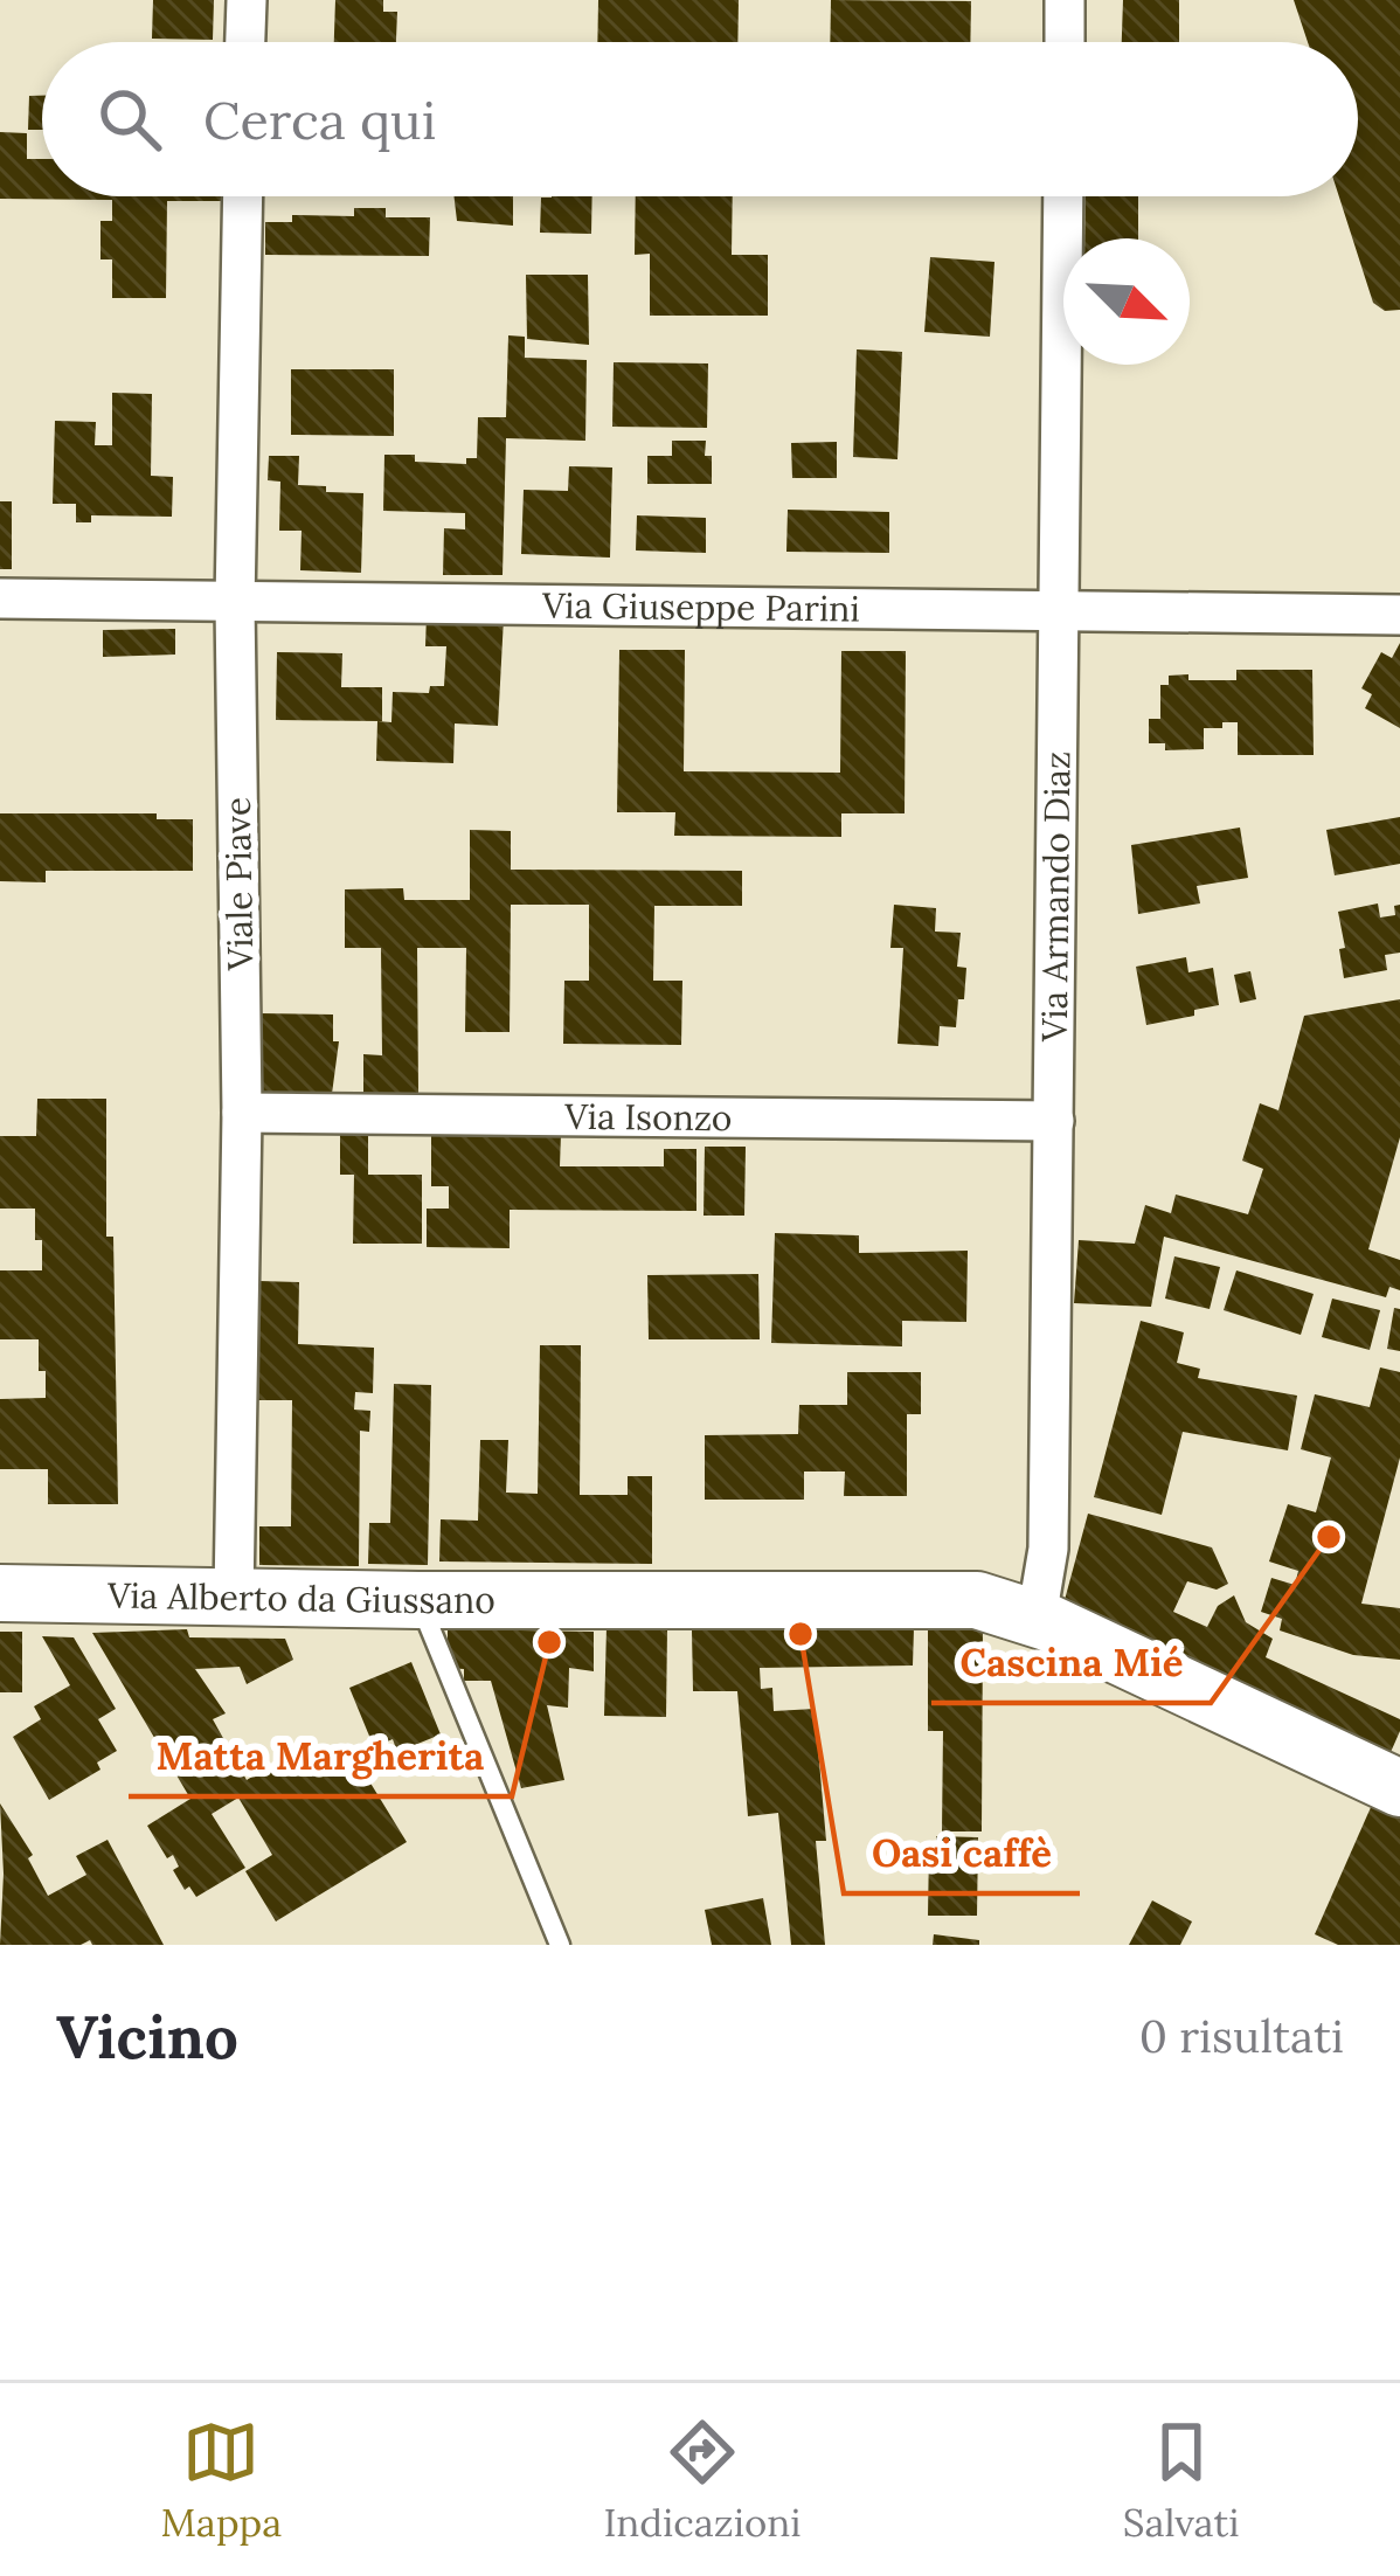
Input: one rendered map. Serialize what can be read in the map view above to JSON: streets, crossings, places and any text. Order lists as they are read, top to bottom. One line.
{"streets":{"street":["Via Giuseppe Parini","Viale Piave","Via Armando Diaz","Via Isonzo","Via Alberto da Giussano"]},"crossings":[["Via Giuseppe Parini","Viale Piave"],["Via Giuseppe Parini","Via Armando Diaz"],["Viale Piave","Via Isonzo"],["Viale Piave","Via Alberto da Giussano"],["Via Armando Diaz","Via Isonzo"],["Via Armando Diaz","Via Alberto da Giussano"]],"places":["Cascina Mié","Oasi caffè","Matta Margherita"],"north":"bottom right","page":{"search":"Cerca qui","heading":["Vicino","0 risultati"],"nav":["Mappa","Indicazioni","Salvati"]}}
